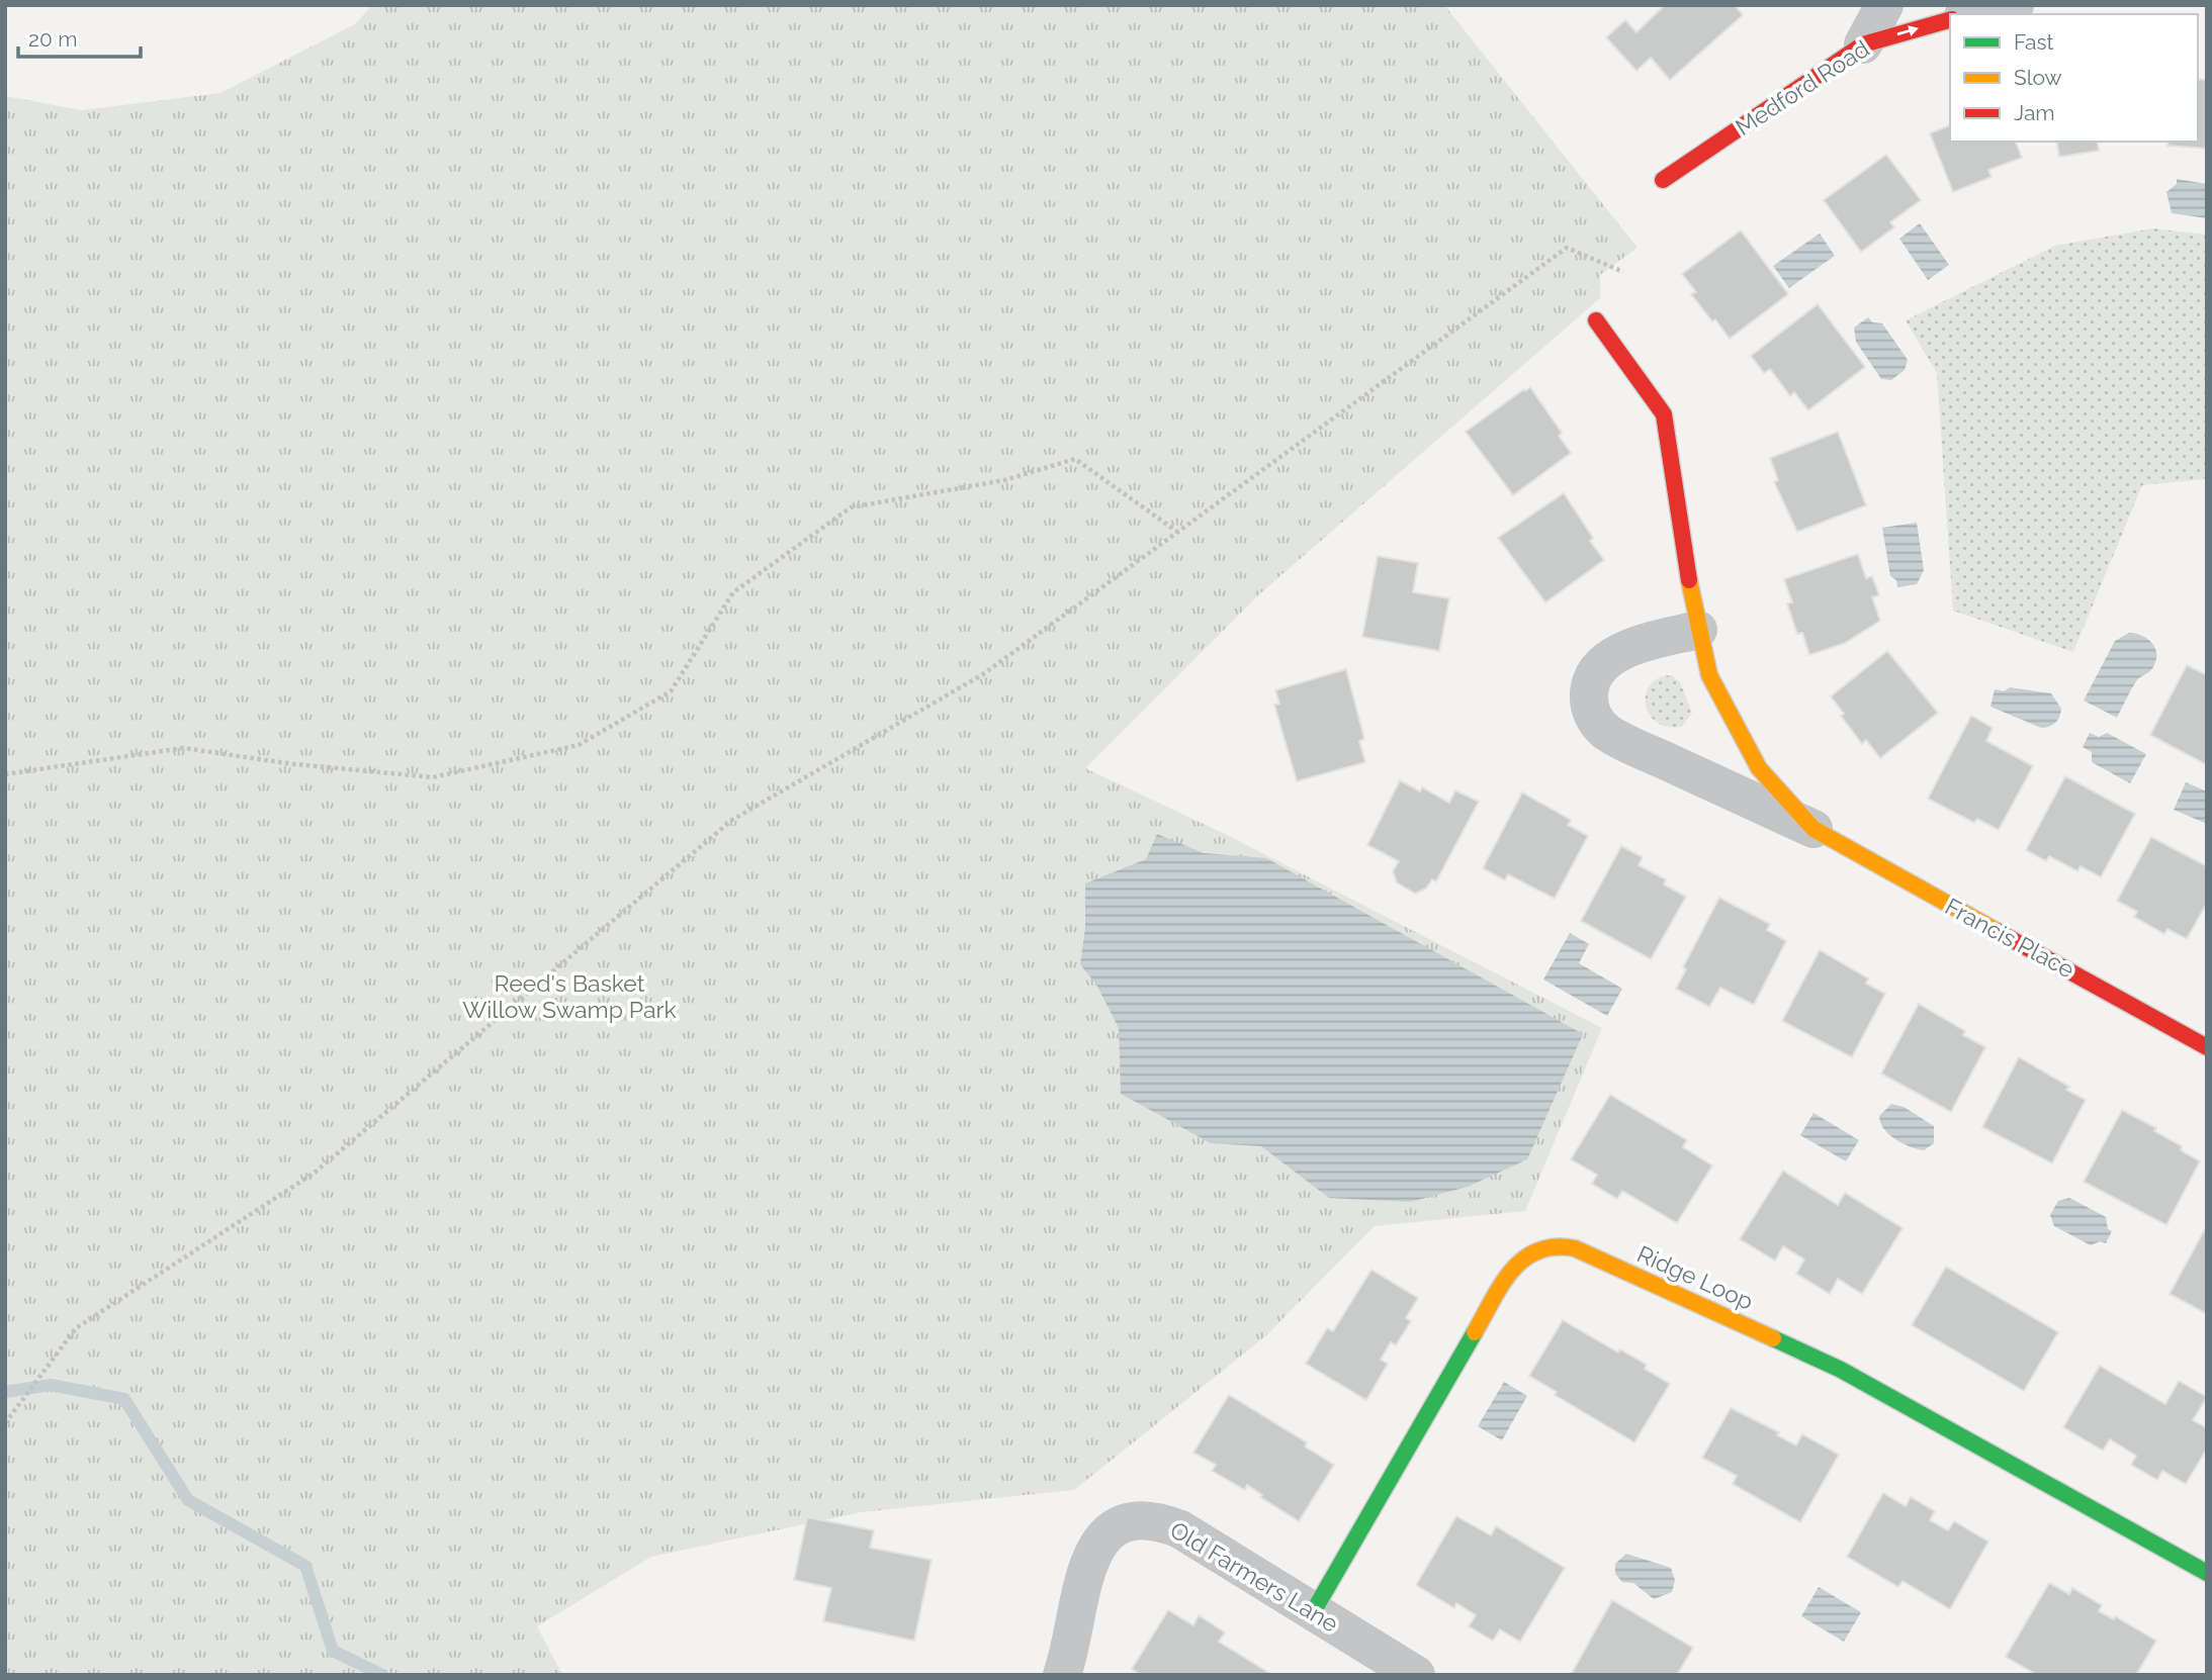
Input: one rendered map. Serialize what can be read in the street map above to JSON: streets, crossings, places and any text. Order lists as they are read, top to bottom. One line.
{"streets":{"street":["Medford Road","Francis Place","Ridge Loop","Old Farmers Lane"]},"crossings":[["Ridge Loop","Old Farmers Lane"]],"parks":["Reed's Basket Willow Swamp Park"],"legend":["Fast","Slow","Jam"],"scale_bar":"20 m"}
